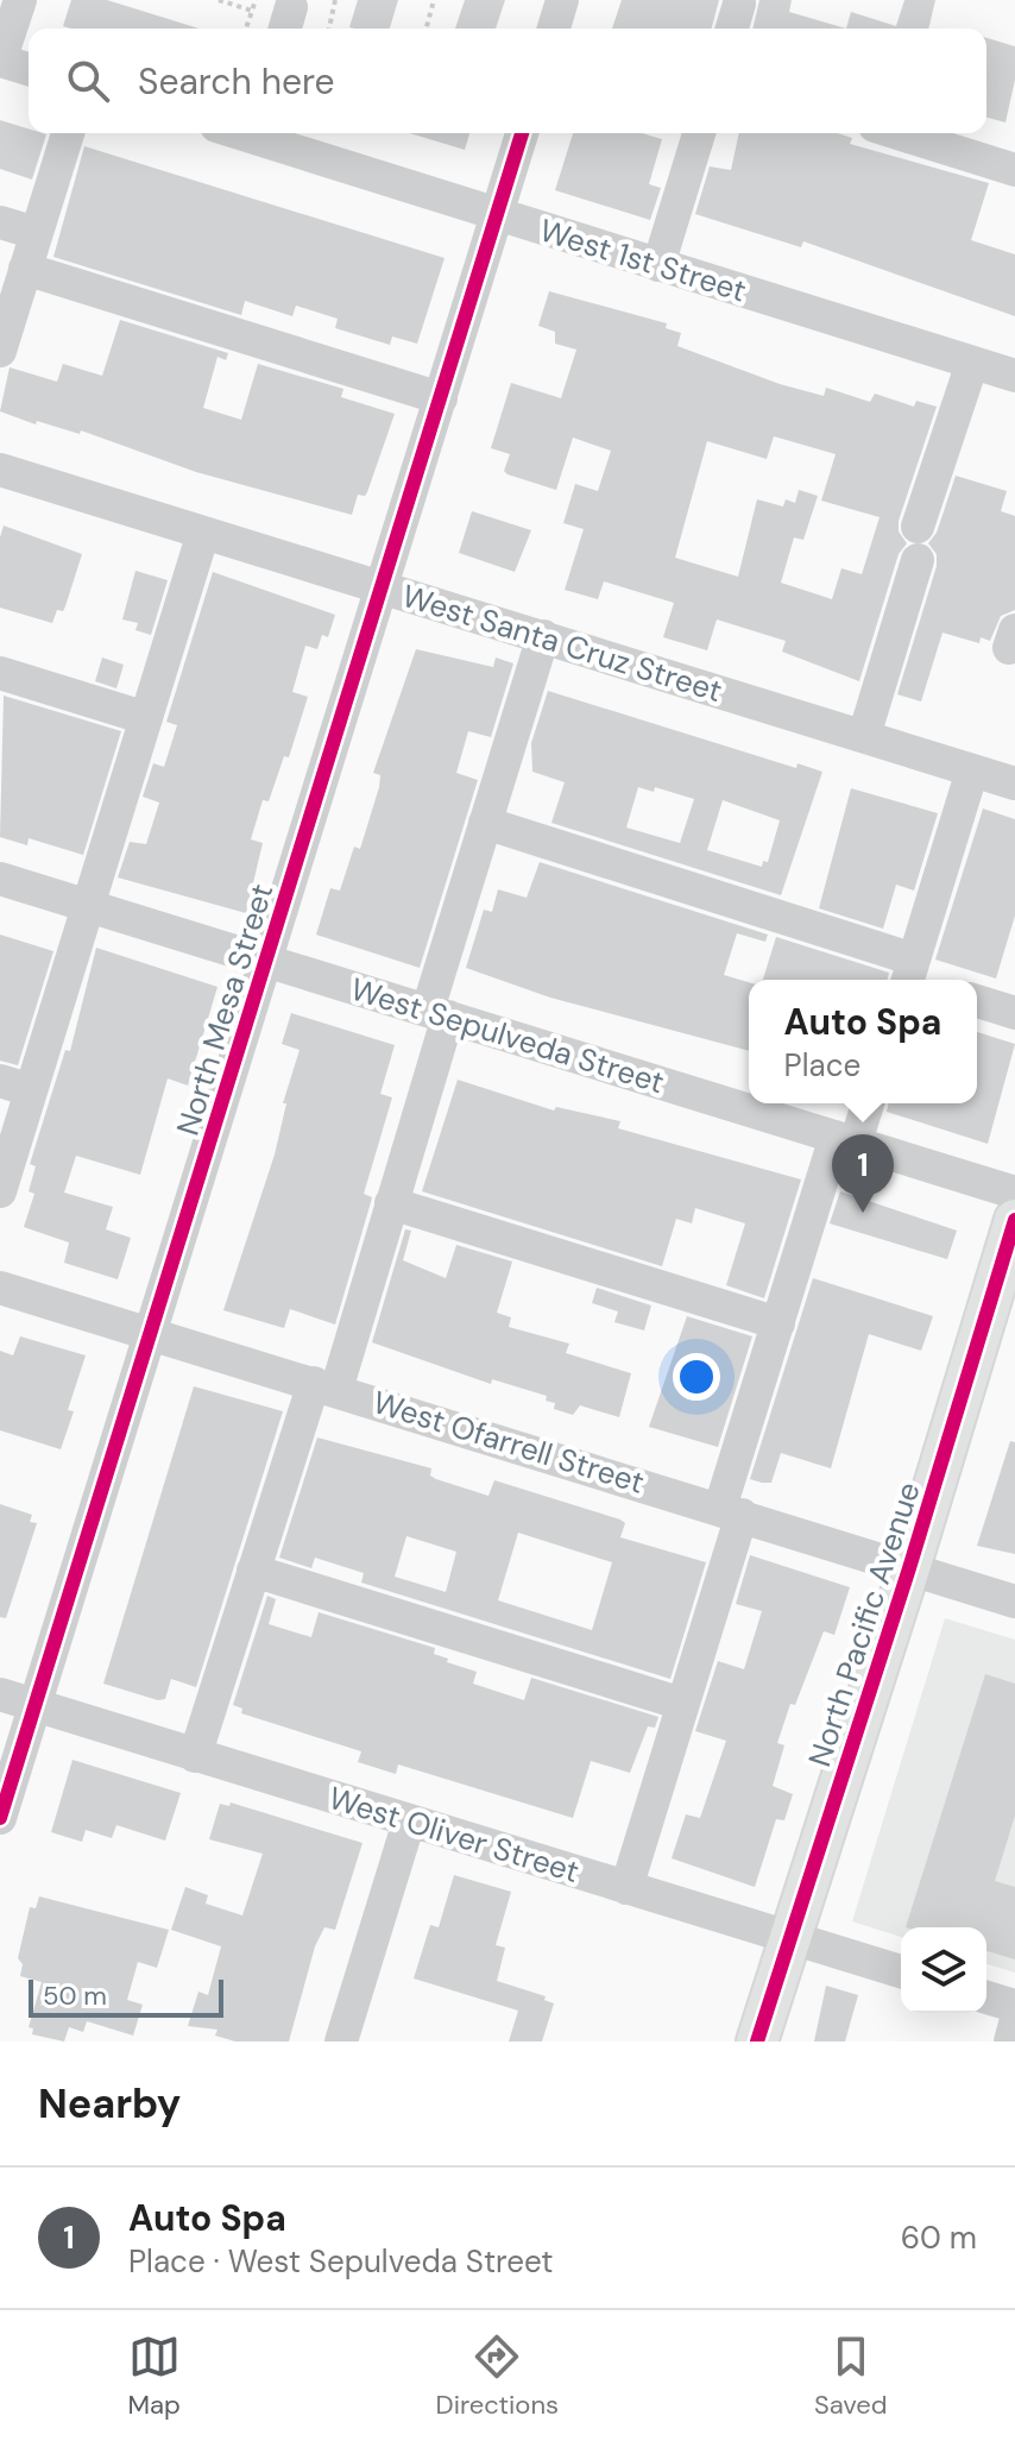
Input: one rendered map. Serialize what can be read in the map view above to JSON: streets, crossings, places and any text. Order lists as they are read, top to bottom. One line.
{"streets":{"main road":["North Pacific Avenue"],"street":["West 1st Street","West Santa Cruz Street","North Mesa Street","West Sepulveda Street","West Ofarrell Street","West Oliver Street"]},"crossings":[["West 1st Street","North Mesa Street"],["West Santa Cruz Street","North Mesa Street"],["North Mesa Street","West Sepulveda Street"],["North Mesa Street","West Ofarrell Street"],["North Mesa Street","West Oliver Street"],["West Ofarrell Street","North Pacific Avenue"],["North Pacific Avenue","West Oliver Street"]],"scale_bar":"50 m","page":{"search":"Search here","popup":["Auto Spa","Place"],"pins":"1","scale":"50 m","heading":"Nearby","list":[{"mark":"1","name":"Auto Spa","note":"Place · West Sepulveda Street","value":"60 m"}],"nav":["Map","Directions","Saved"]}}
